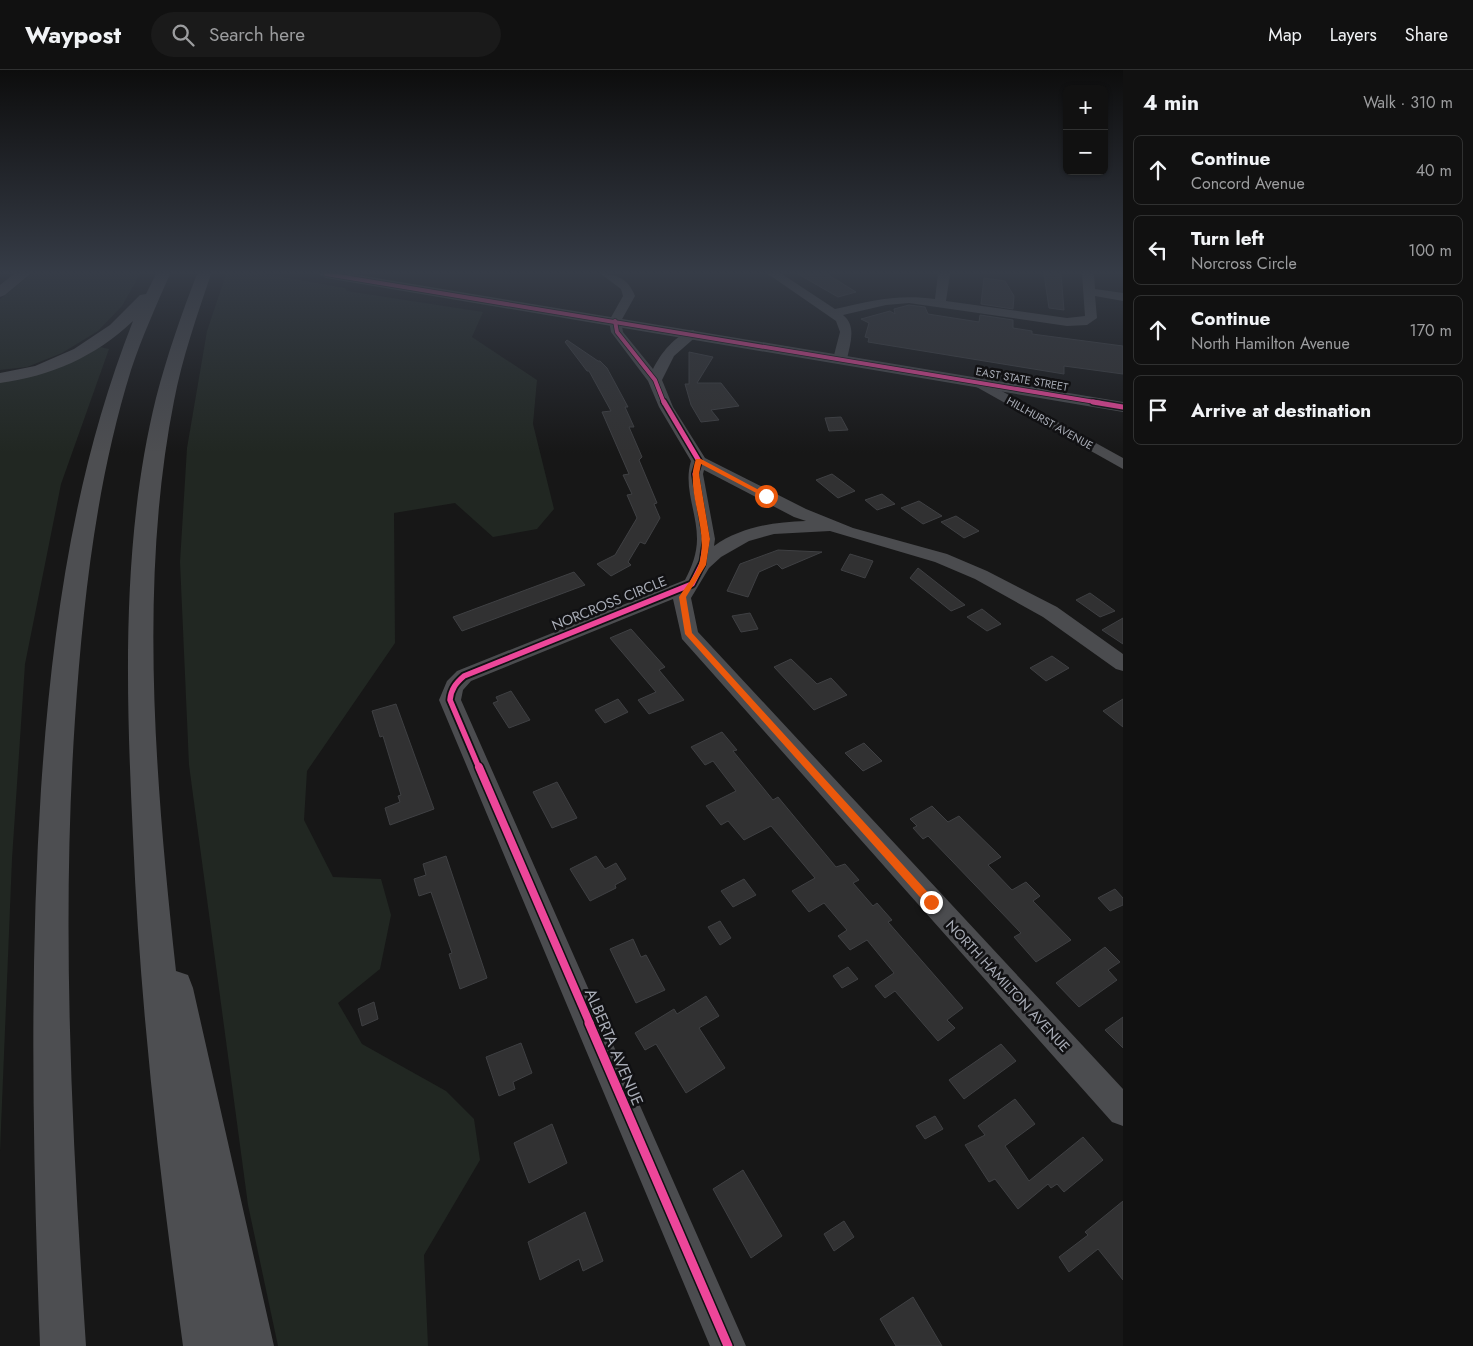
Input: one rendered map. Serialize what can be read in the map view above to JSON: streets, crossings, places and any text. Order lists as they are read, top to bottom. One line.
{"streets":{"street":["EAST STATE STREET","HILLHURST AVENUE","NORCROSS CIRCLE","NORTH HAMILTON AVENUE","ALBERTA AVENUE"]},"crossings":[["EAST STATE STREET","HILLHURST AVENUE"],["NORCROSS CIRCLE","NORTH HAMILTON AVENUE"],["NORCROSS CIRCLE","ALBERTA AVENUE"]],"page":{"header":"Waypost","search":"Search here","nav":["Map","Layers","Share"],"heading":["4 min","Walk · 310 m"],"map_buttons":["+","−"],"list":[["Continue","Concord Avenue","40 m"],["Turn left","Norcross Circle","100 m"],["Continue","North Hamilton Avenue","170 m"],"Arrive at destination"]}}
